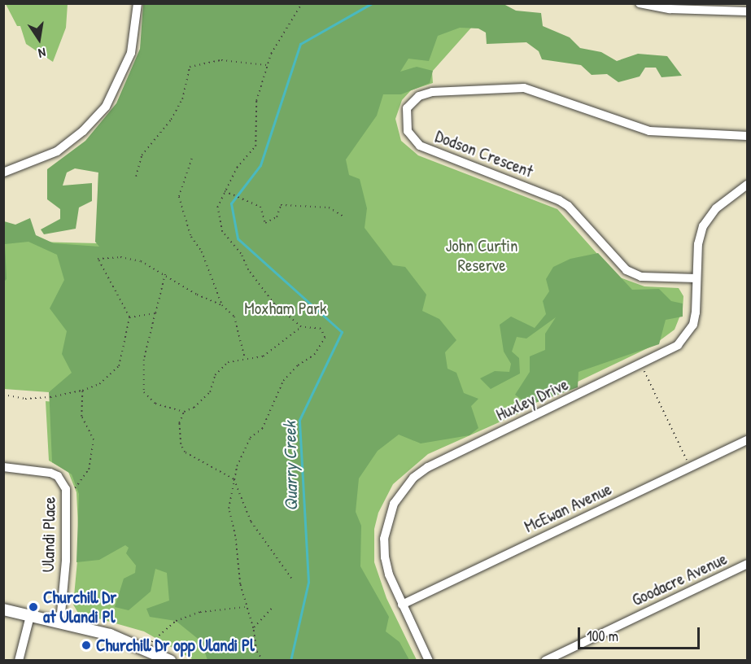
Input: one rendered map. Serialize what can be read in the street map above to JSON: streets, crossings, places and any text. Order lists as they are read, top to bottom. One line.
{"streets":{"street":["Dodson Crescent","Huxley Drive","McEwan Avenue","Ulandi Place","Goodacre Avenue"]},"crossings":[["Dodson Crescent","Huxley Drive"],["Huxley Drive","McEwan Avenue"]],"water":["Quarry Creek"],"parks":["John Curtin Reserve","Moxham Park"],"places":["Churchill Dr at Ulandi Pl","Churchill Dr opp Ulandi Pl"],"scale_bar":"100 m","north":"bottom"}
